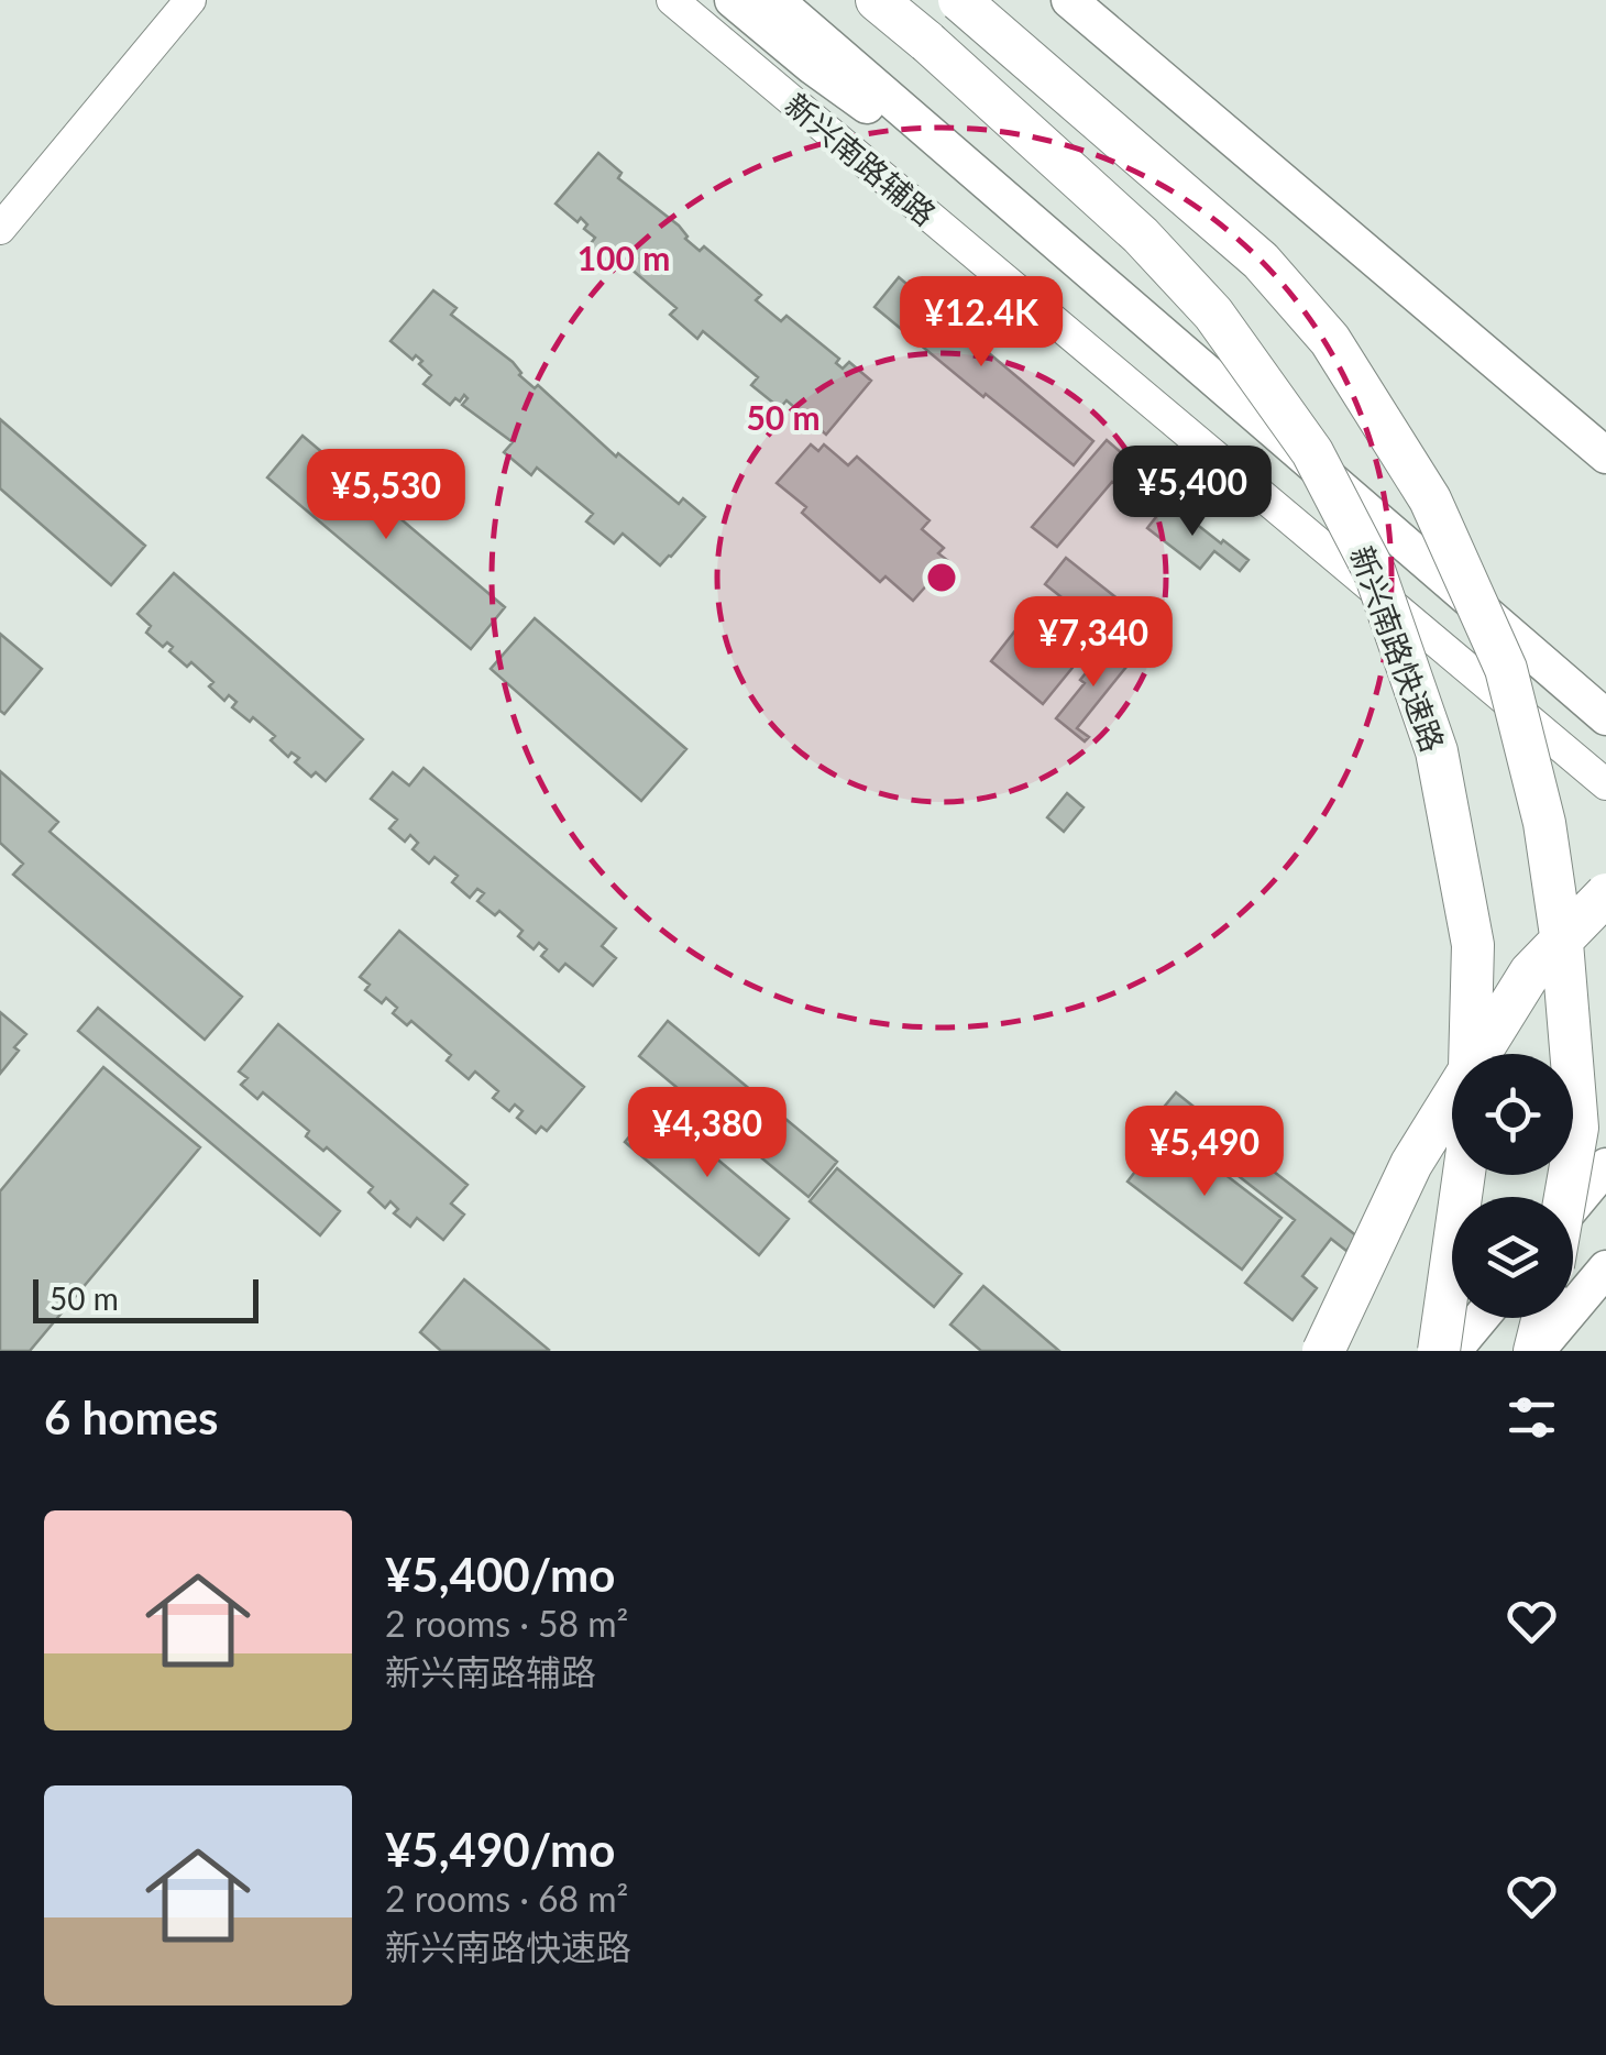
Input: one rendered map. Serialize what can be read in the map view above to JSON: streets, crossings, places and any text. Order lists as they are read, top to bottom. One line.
{"streets":{"highway":["新兴南路快速路"],"street":["新兴南路辅路"]},"scale_bar":"50 m","page":{"price":["¥12.4K","¥5,400","¥5,530","¥7,340","¥4,380","¥5,490"],"scale":"50 m","heading":"6 homes","list":[{"name":"¥5,400/mo","note":"2 rooms · 58 m² · 新兴南路辅路"},{"name":"¥5,490/mo","note":"2 rooms · 68 m² · 新兴南路快速路"}]},"rings":["100 m","50 m"]}
